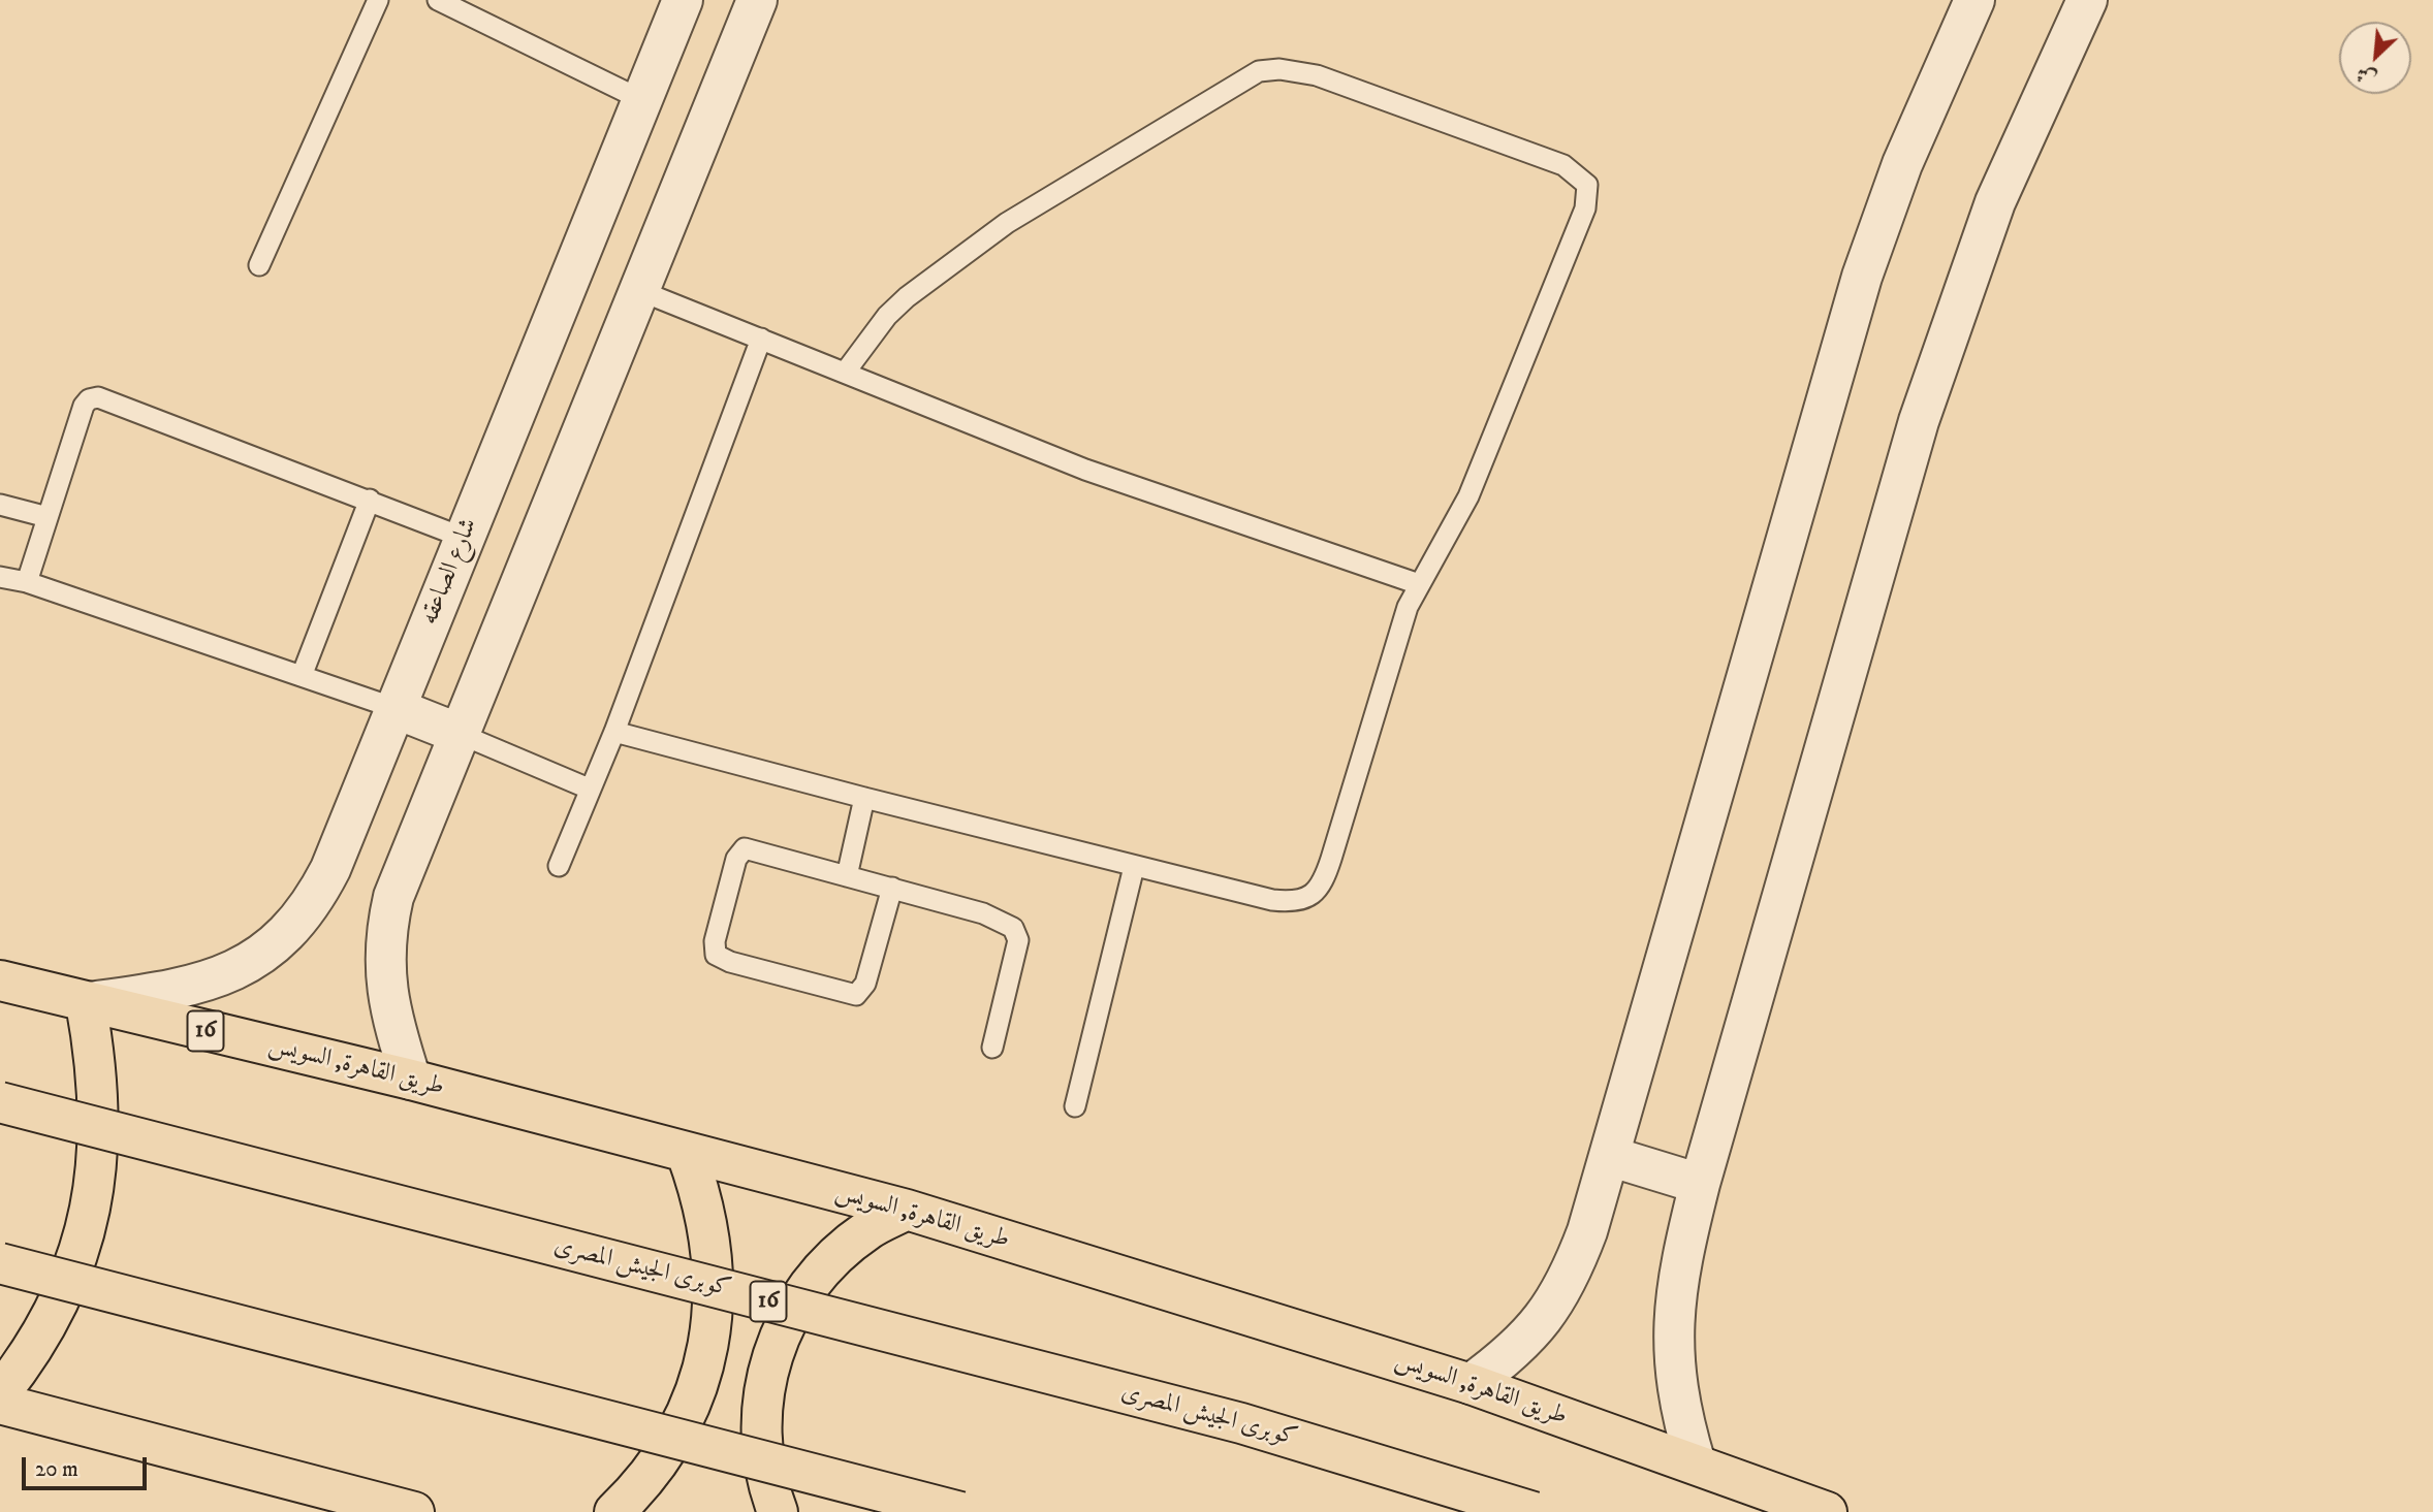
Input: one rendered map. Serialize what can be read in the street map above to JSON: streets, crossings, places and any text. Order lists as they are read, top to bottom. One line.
{"streets":{"main road":["16","طريق القاهرة, السويس","كوبرى الجيش المصرى"],"street":["شارع الصاعقه"]},"crossings":[["شارع الصاعقه","طريق القاهرة, السويس"]],"scale_bar":"20 m","north":"bottom left"}
